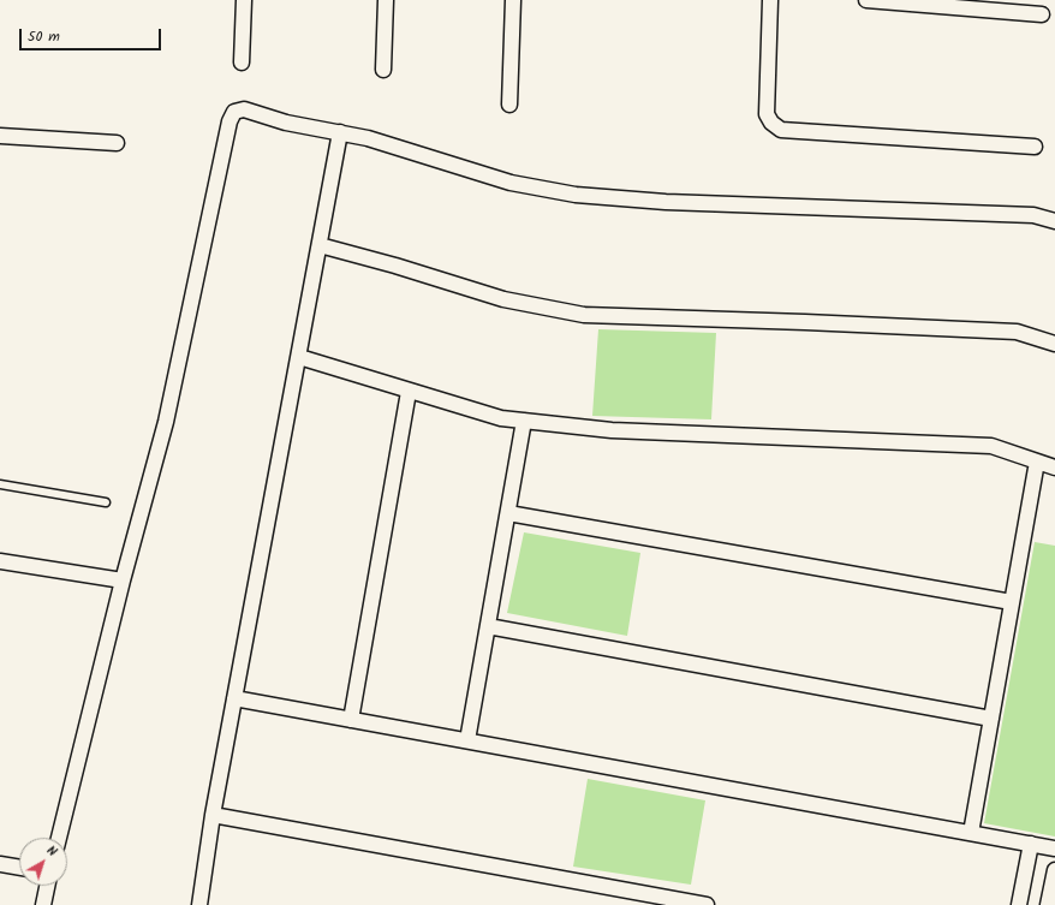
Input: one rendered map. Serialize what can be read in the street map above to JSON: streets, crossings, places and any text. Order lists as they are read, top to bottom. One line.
{"scale_bar":"50 m","north":"top right"}
